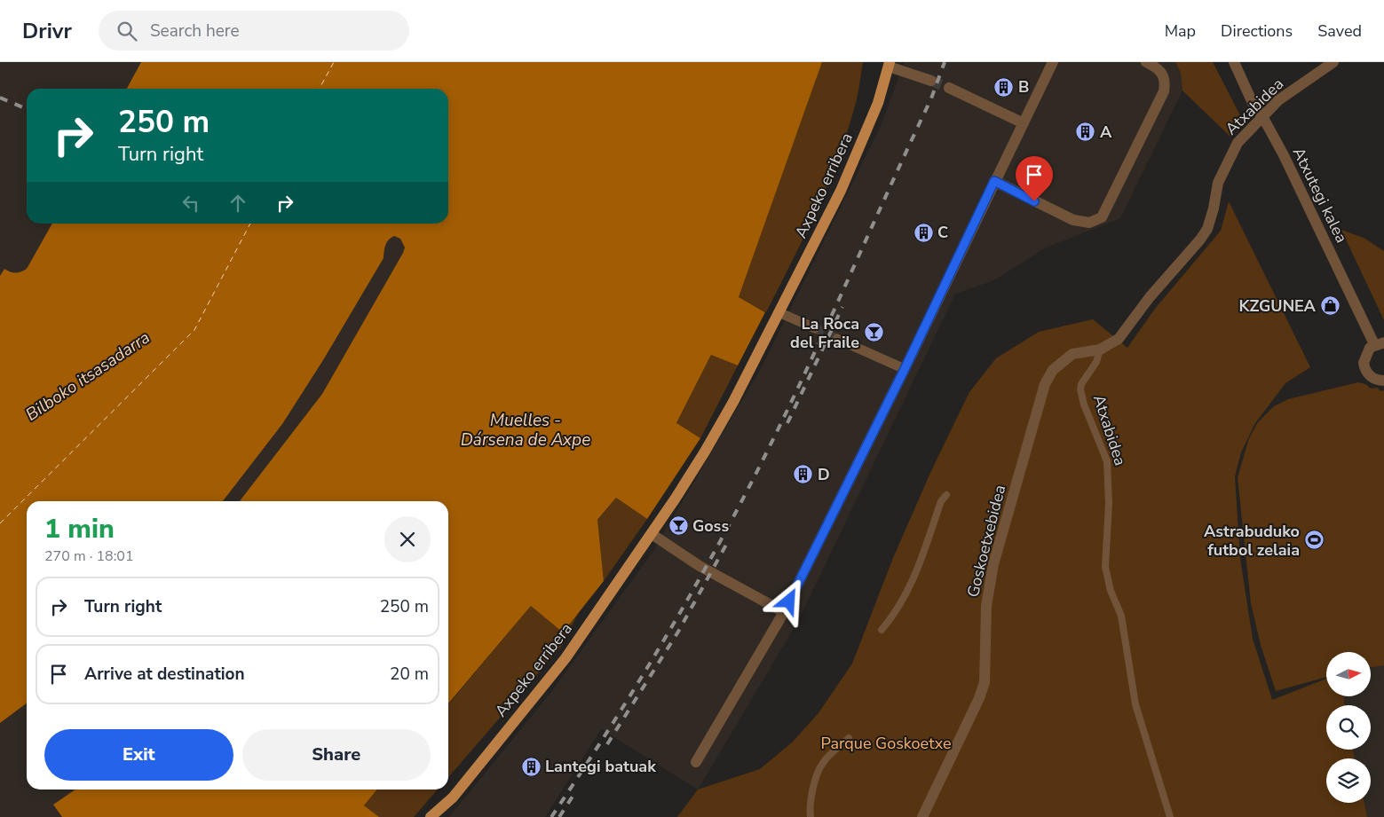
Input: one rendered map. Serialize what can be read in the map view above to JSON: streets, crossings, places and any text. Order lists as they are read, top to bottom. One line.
{"streets":{"main road":["Axpeko erribera"],"street":["Atxabidea","Atxutegi kalea","Goskoetxebidea"]},"crossings":[["Atxabidea","Atxutegi kalea"],["Atxabidea","Goskoetxebidea"]],"water":["Bilboko itsasadarra","Muelles - Dársena de Axpe"],"parks":["Parque Goskoetxe"],"places":{"building":["B","A","C","D","Lantegi batuak"],"shop":["KZGUNEA"],"bar":["La Roca del Fraile","Goss"],"sports":["Astrabuduko futbol zelaia"]},"north":"right","page":{"header":"Drivr","search":"Search here","nav":["Map","Directions","Saved"],"turn":["250 m","Turn right"],"heading":["1 min","270 m · 18:01"],"list":[{"name":"Turn right","value":"250 m"},{"name":"Arrive at destination","value":"20 m"}],"buttons":["Exit","Share"]}}
